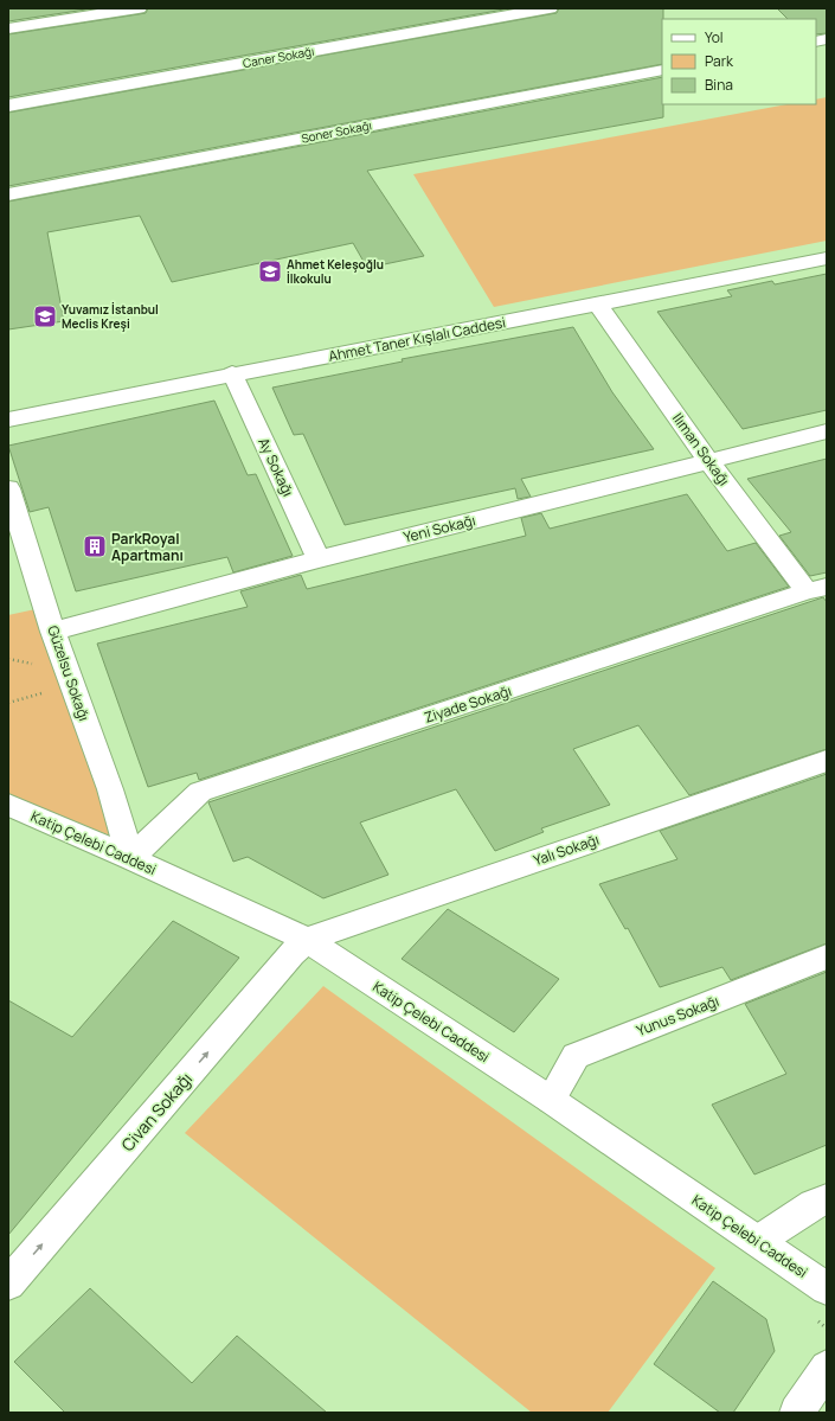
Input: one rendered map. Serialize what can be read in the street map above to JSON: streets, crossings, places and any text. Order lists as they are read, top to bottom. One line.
{"streets":{"street":["Caner Sokağı","Soner Sokağı","Ahmet Taner Kışlalı Caddesi","Ilıman Sokağı","Ay Sokağı","Yeni Sokağı","Güzelsu Sokağı","Ziyade Sokağı","Katip Çelebi Caddesi","Yalı Sokağı","Yunus Sokağı","Civan Sokağı"]},"crossings":[["Ahmet Taner Kışlalı Caddesi","Ilıman Sokağı"],["Ahmet Taner Kışlalı Caddesi","Ay Sokağı"],["Ilıman Sokağı","Yeni Sokağı"],["Ilıman Sokağı","Ziyade Sokağı"],["Ay Sokağı","Yeni Sokağı"],["Yeni Sokağı","Güzelsu Sokağı"],["Güzelsu Sokağı","Ziyade Sokağı"],["Güzelsu Sokağı","Katip Çelebi Caddesi"],["Ziyade Sokağı","Katip Çelebi Caddesi"],["Katip Çelebi Caddesi","Yalı Sokağı"],["Katip Çelebi Caddesi","Yunus Sokağı"],["Katip Çelebi Caddesi","Civan Sokağı"],["Yalı Sokağı","Civan Sokağı"]],"one_way":["Civan Sokağı"],"places":{"school or university":["Ahmet Keleşoğlu İlkokulu","Yuvamız İstanbul Meclis Kreşi"],"building":["ParkRoyal Apartmanı"]},"legend":["Yol","Park","Bina"]}
